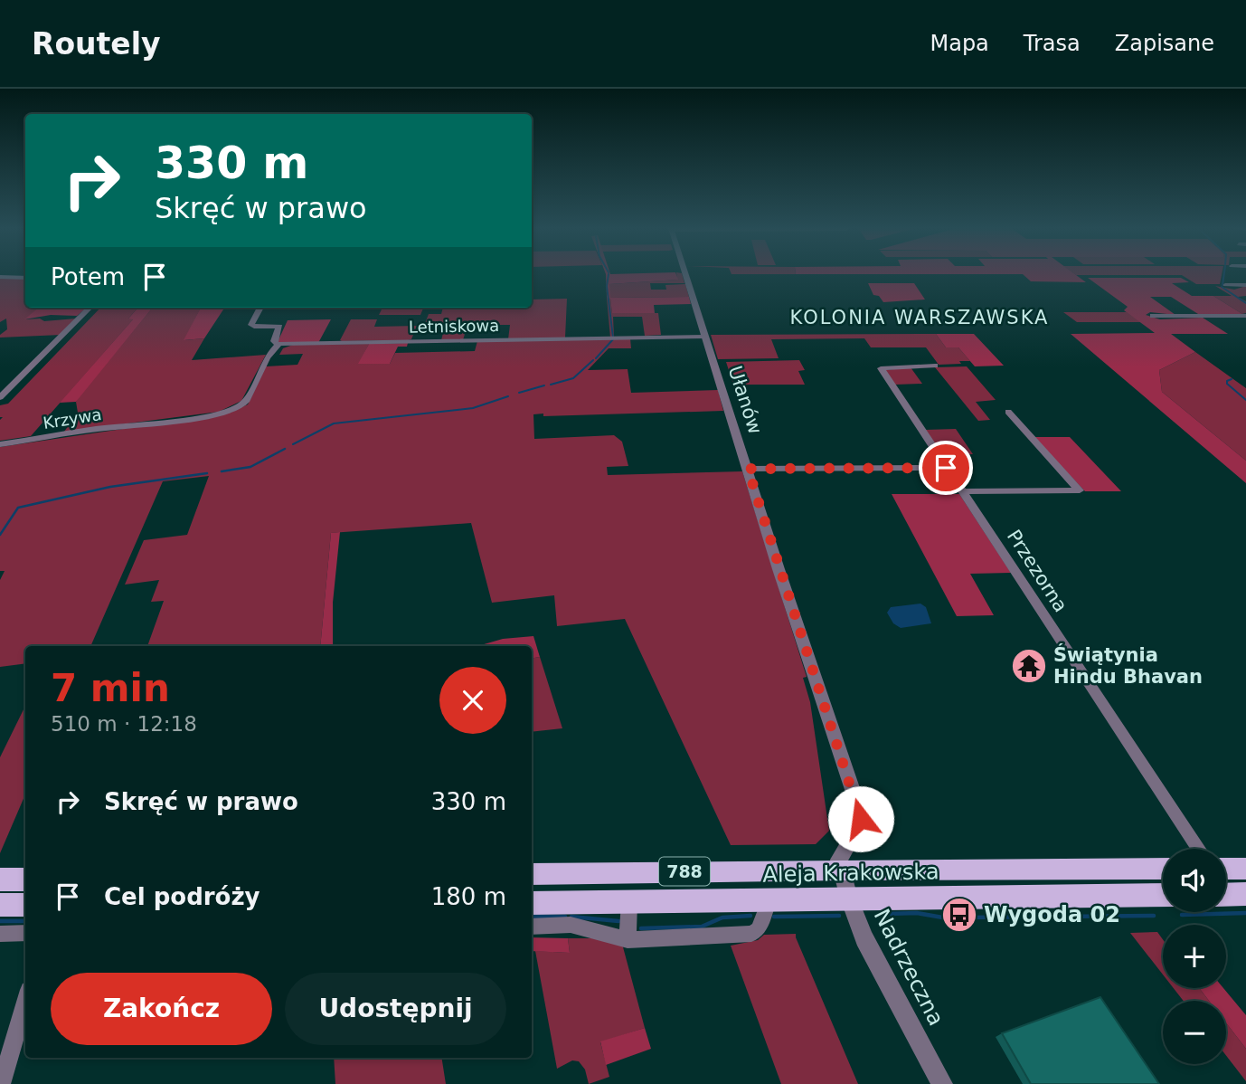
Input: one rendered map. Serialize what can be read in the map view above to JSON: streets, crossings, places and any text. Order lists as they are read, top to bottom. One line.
{"streets":{"main road":["788","Aleja Krakowska"],"street":["Letniskowa","Ułanów","Krzywa","Przezorna","Nadrzeczna"]},"crossings":[["Letniskowa","Ułanów"],["Letniskowa","Krzywa"],["Ułanów","Aleja Krakowska"],["Ułanów","Nadrzeczna"],["Aleja Krakowska","Nadrzeczna"]],"districts":["KOLONIA WARSZAWSKA"],"places":{"temple":["Świątynia Hindu Bhavan"],"bus stop":["Wygoda 02"]},"page":{"header":"Routely","nav":["Mapa","Trasa","Zapisane"],"turn":["330 m","Skręć w prawo"],"then":"Potem","heading":["7 min","510 m · 12:18"],"list":[{"name":"Skręć w prawo","value":"330 m"},{"name":"Cel podróży","value":"180 m"}],"map_buttons":["+","−"],"buttons":["Zakończ","Udostępnij"]}}
